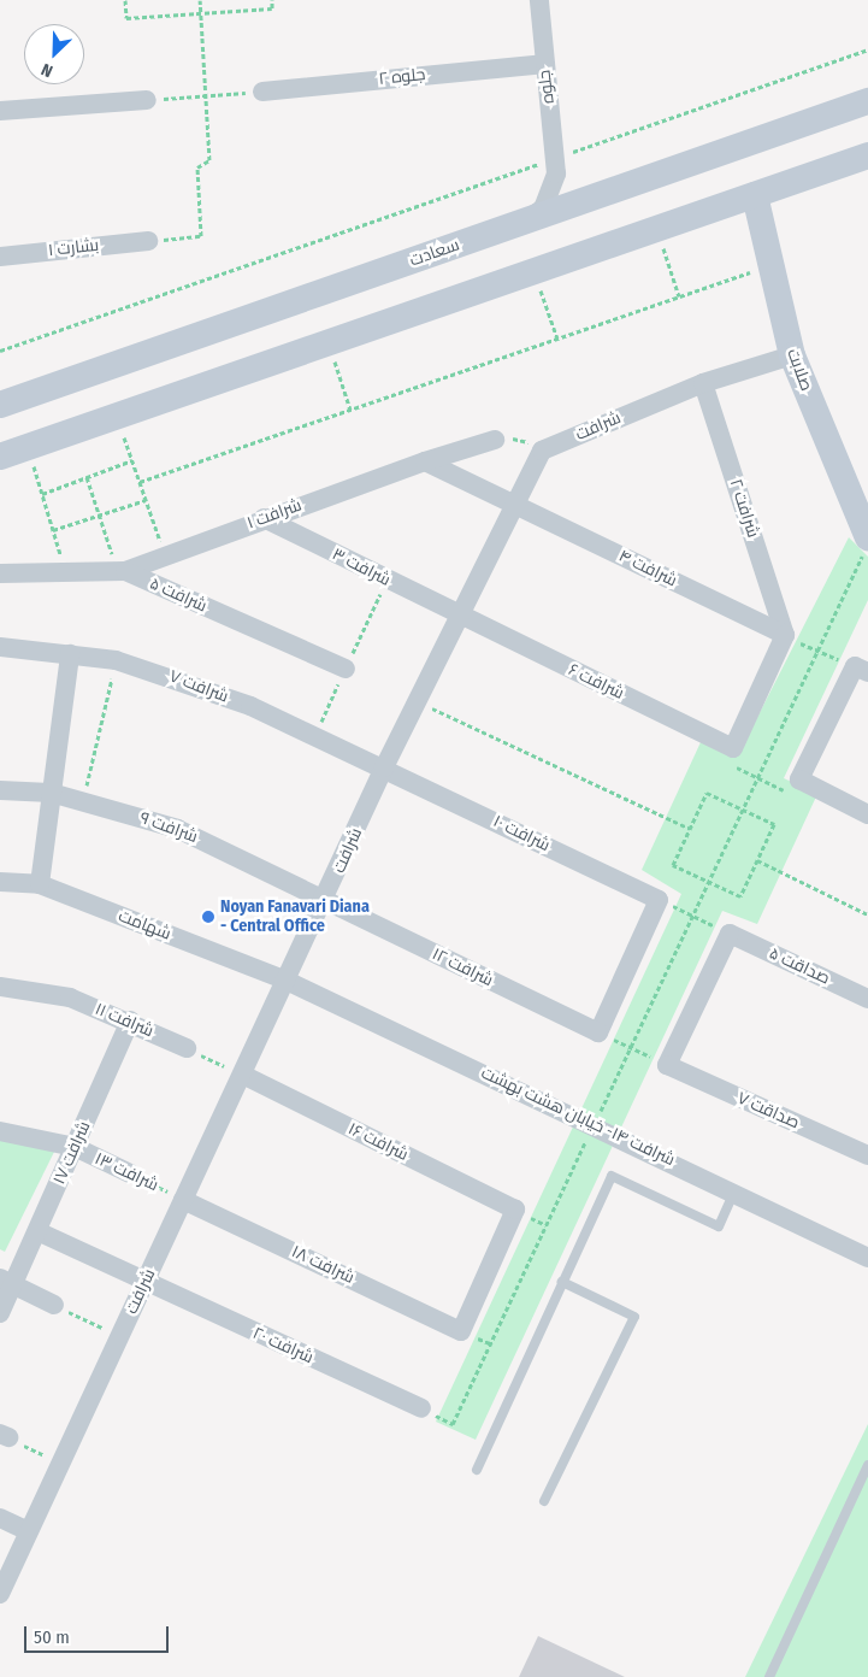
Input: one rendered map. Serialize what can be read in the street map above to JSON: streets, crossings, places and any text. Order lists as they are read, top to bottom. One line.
{"streets":{"street":["جلوه ۲","جلوه","بشارت ۱","سعادت","صلابت","شرافت","شرافت ۲","شرافت ۱","شرافت ۳","شرافت ۴","شرافت ۵","شرافت ۶","شرافت ۷","شرافت ۹","شرافت ۱۰","شهامت","صداقت ۵","شرافت ۱۲","شرافت ۱۱","صداقت ۷","شرافت ۱۴- خیابان هشت بهشت","شرافت ۱۶","شرافت ۱۷","شرافت ۱۳","شرافت ۱۸","شرافت ۲۰"]},"crossings":[["جلوه ۲","جلوه"],["صلابت","شرافت"],["شرافت","شرافت ۲"],["شرافت","شرافت ۳"],["شرافت","شرافت ۴"],["شرافت","شرافت ۶"],["شرافت","شرافت ۷"],["شرافت","شرافت ۹"],["شرافت","شرافت ۱۰"],["شرافت","شهامت"],["شرافت","شرافت ۱۲"],["شرافت","شرافت ۱۴- خیابان هشت بهشت"],["شرافت","شرافت ۱۶"],["شرافت","شرافت ۱۳"],["شرافت","شرافت ۱۸"],["شرافت","شرافت ۲۰"],["شرافت ۲","شرافت ۴"],["شرافت ۱","شرافت ۳"],["شرافت ۱","شرافت ۵"],["شرافت ۳","شرافت ۶"],["شرافت ۷","شرافت ۱۰"],["شرافت ۹","شرافت ۱۲"],["شهامت","شرافت ۱۴- خیابان هشت بهشت"],["شرافت ۱۱","شرافت ۱۷"],["شرافت ۱۶","شرافت ۱۸"],["شرافت ۱۷","شرافت ۱۳"],["شرافت ۱۷","شرافت ۲۰"],["شرافت ۱۳","شرافت ۱۸"]],"places":["Noyan Fanavari Diana - Central Office"],"scale_bar":"50 m","north":"bottom left"}
